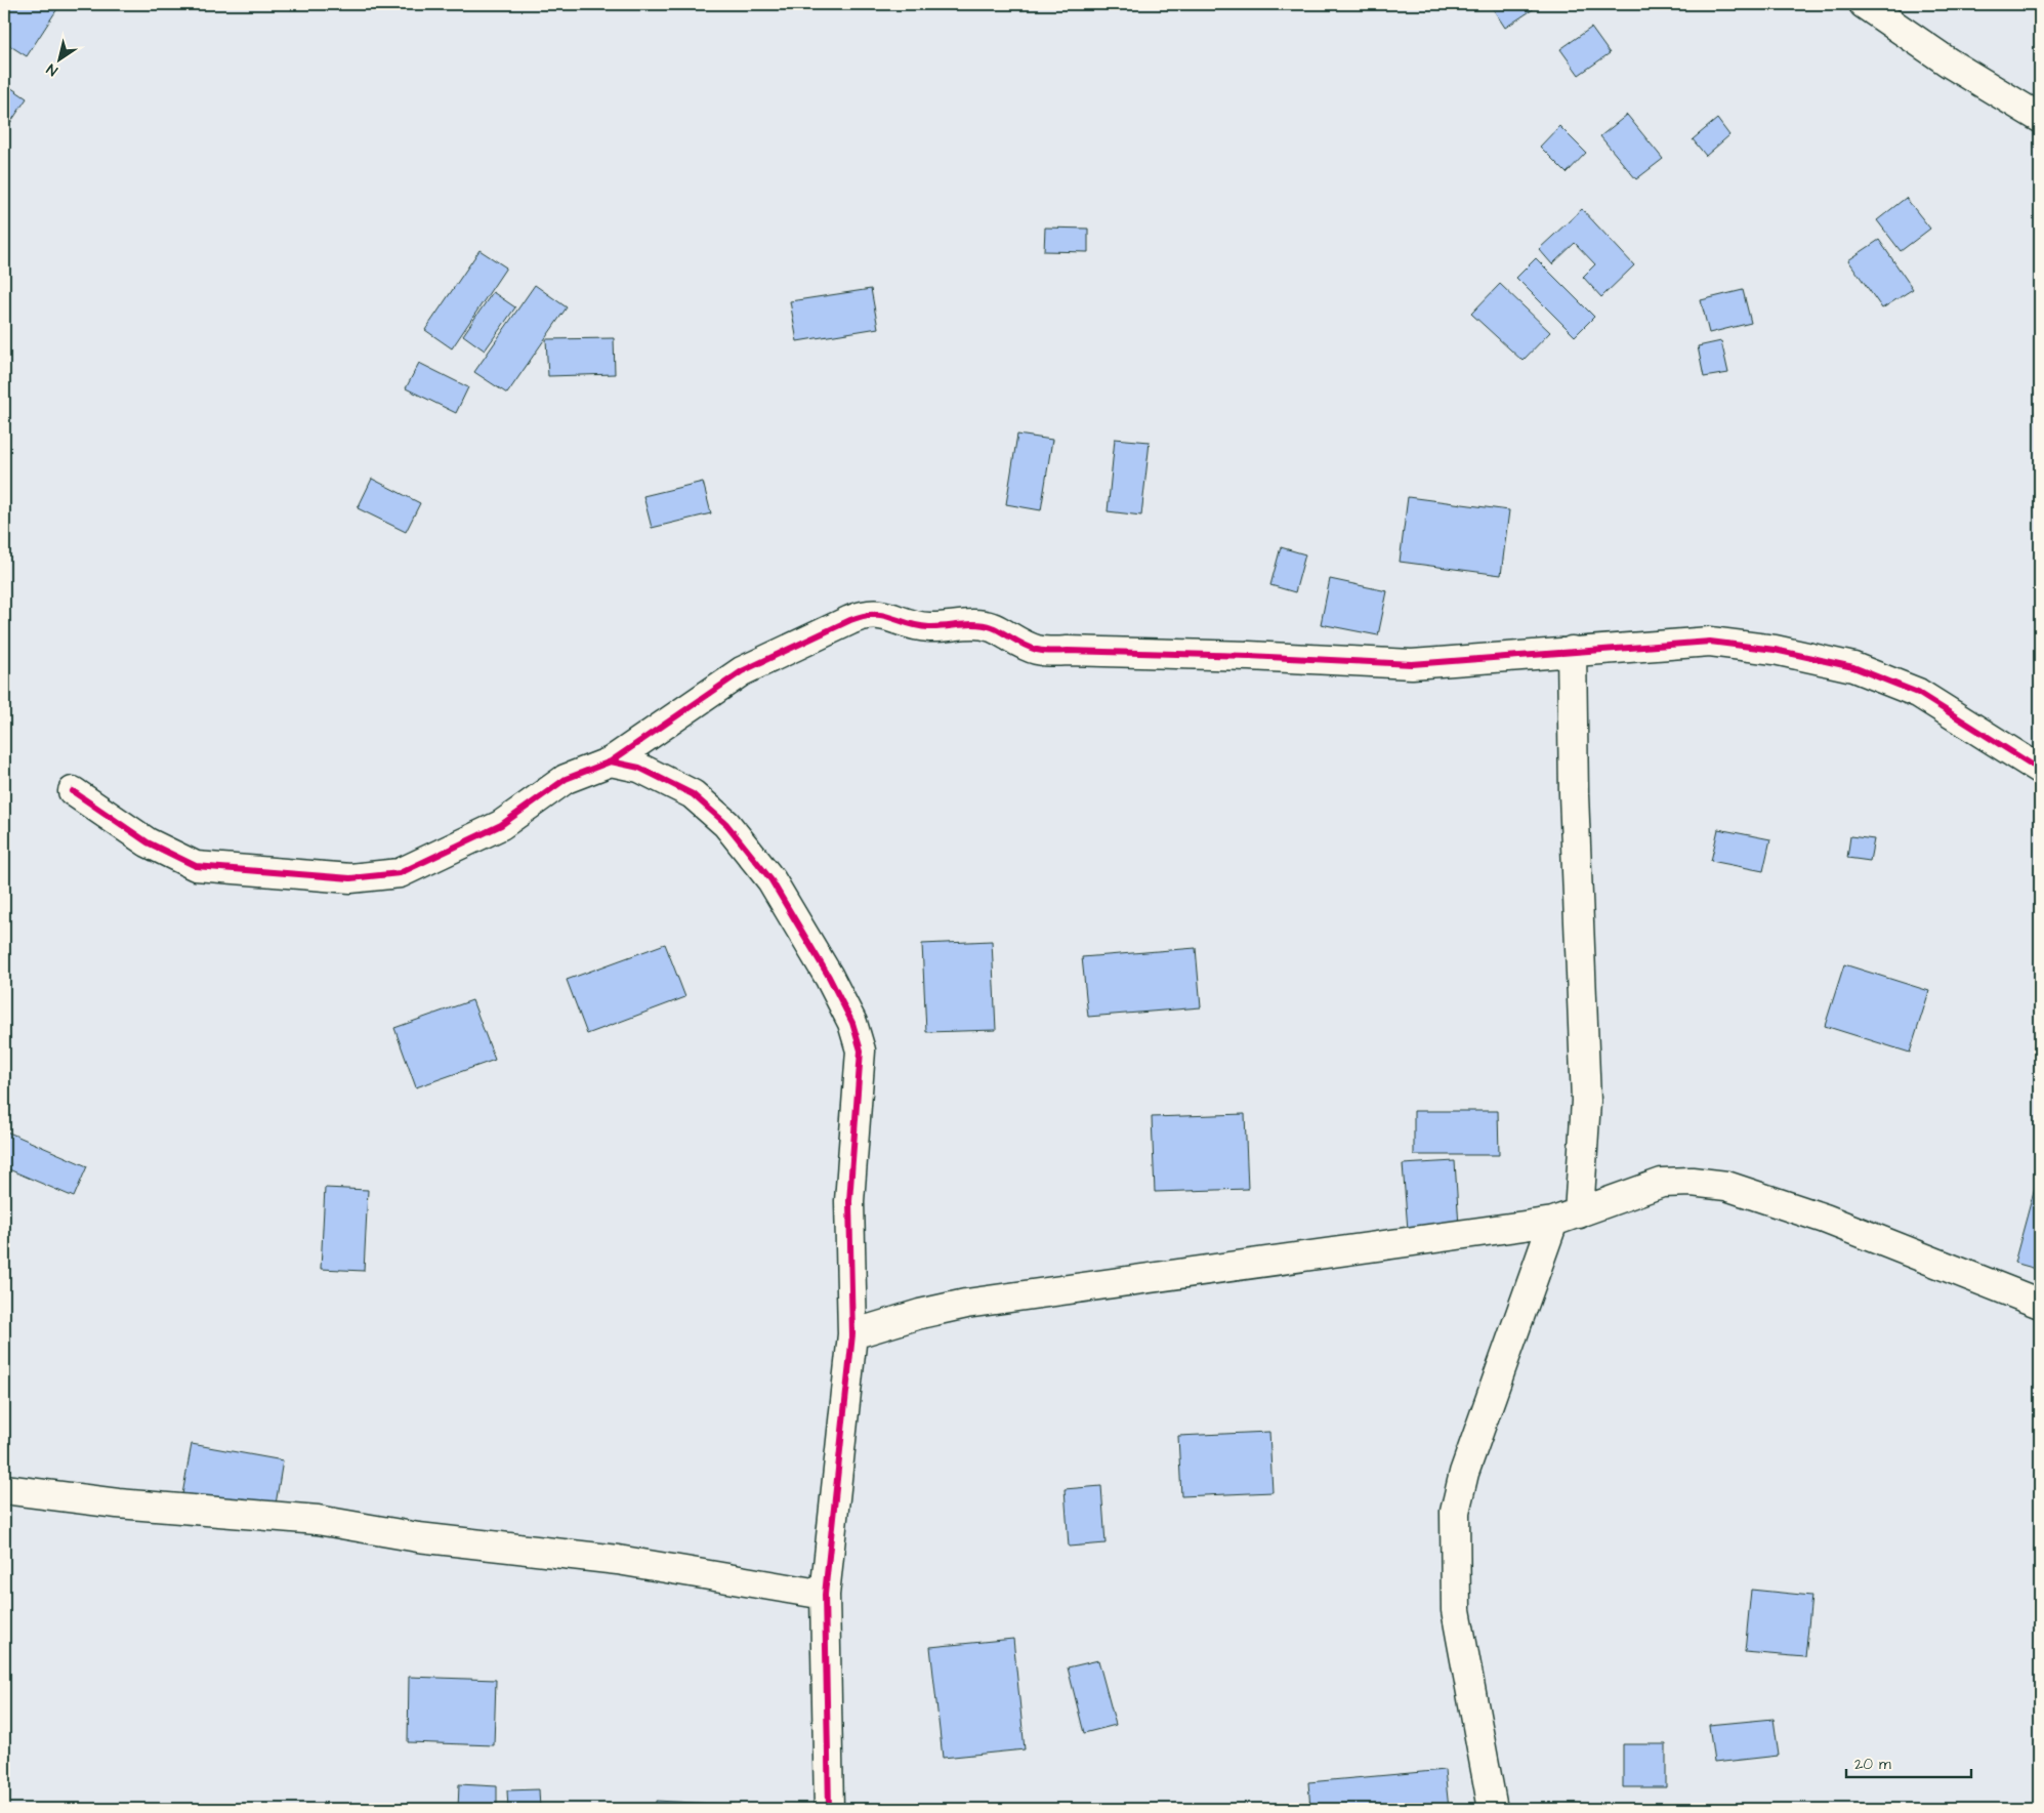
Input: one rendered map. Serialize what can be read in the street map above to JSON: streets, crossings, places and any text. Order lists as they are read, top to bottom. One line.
{"scale_bar":"20 m","north":"bottom left"}
